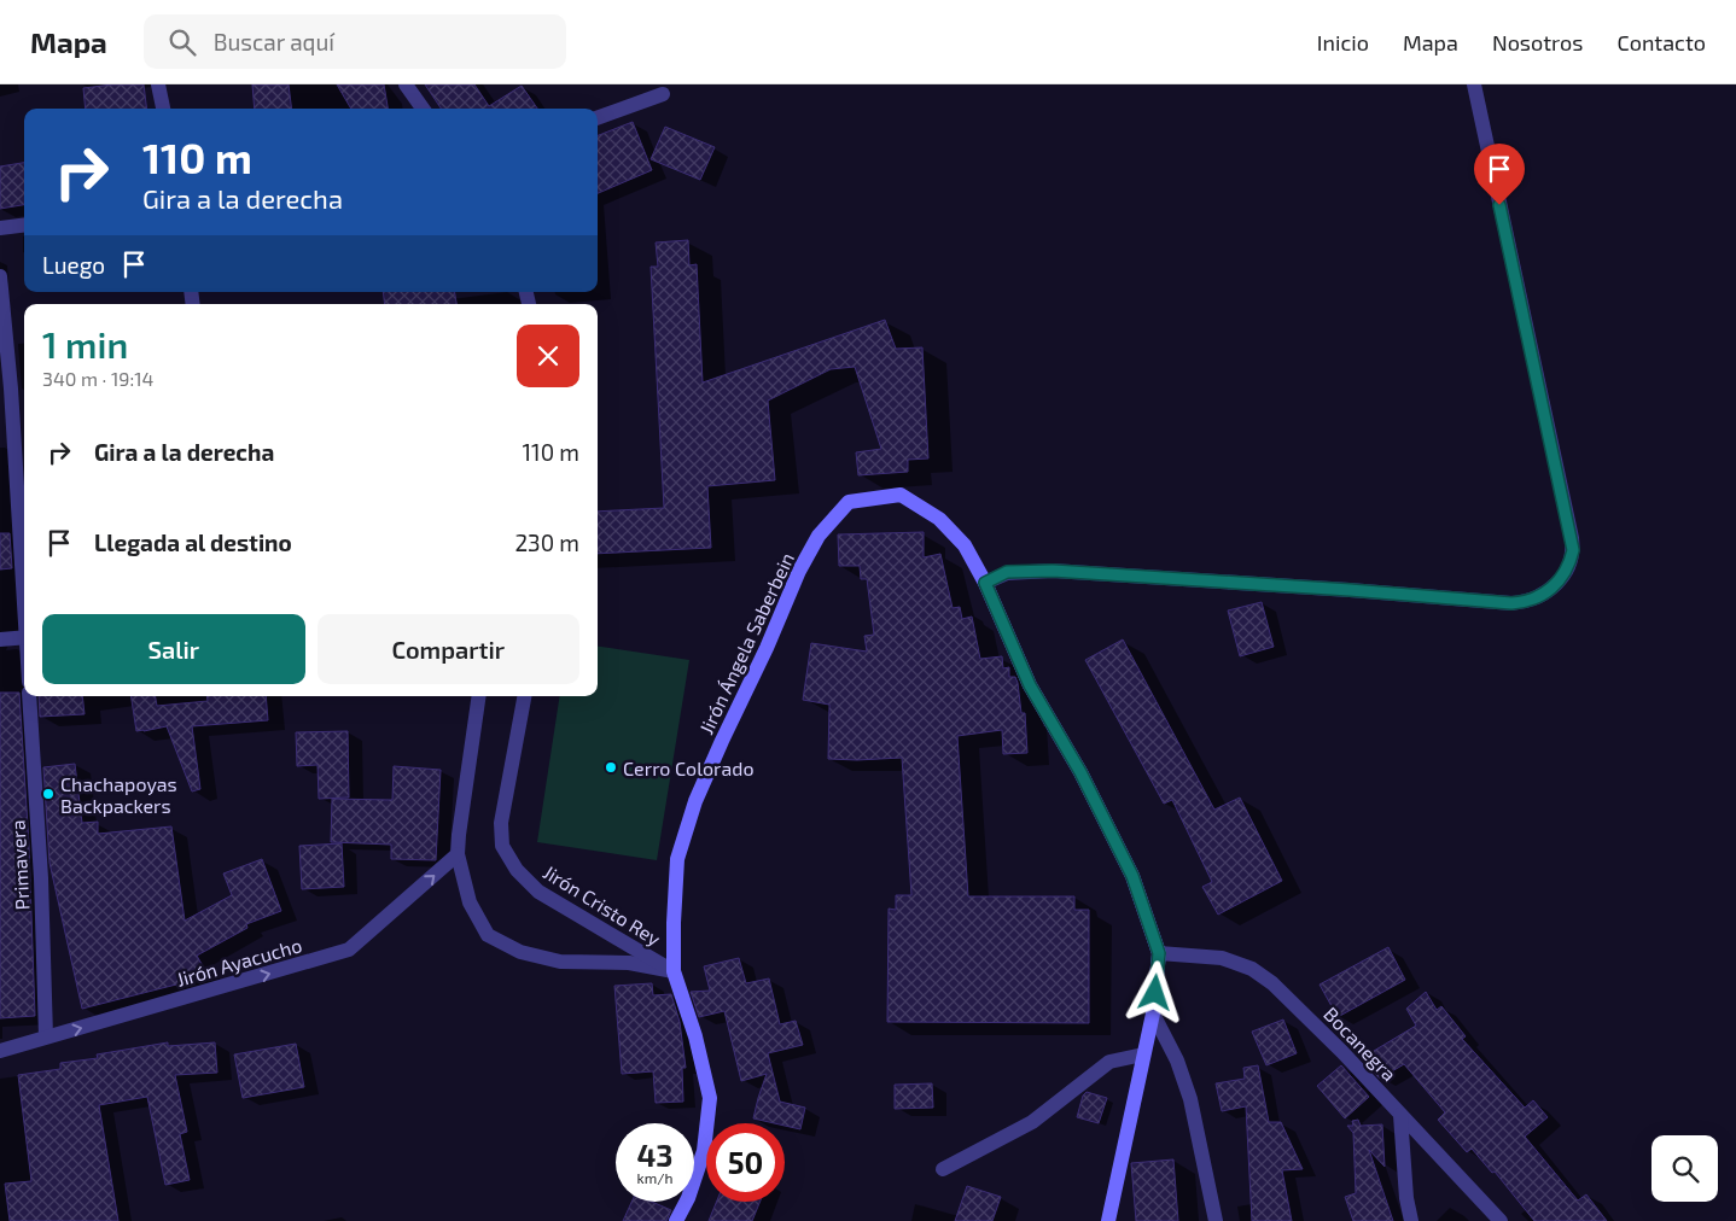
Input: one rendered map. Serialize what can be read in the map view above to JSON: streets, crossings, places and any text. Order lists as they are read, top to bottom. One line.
{"streets":{"main road":["Jirón Ángela Saberbein"],"street":["Primavera","Jirón Cristo Rey","Jirón Ayacucho","Bocanegra"]},"crossings":[["Jirón Ángela Saberbein","Jirón Cristo Rey"],["Jirón Ángela Saberbein","Bocanegra"],["Primavera","Jirón Ayacucho"]],"one_way":["Jirón Ayacucho"],"places":["Cerro Colorado","Chachapoyas Backpackers"],"page":{"header":"Mapa","search":"Buscar aquí","nav":["Inicio","Mapa","Nosotros","Contacto"],"turn":["110 m","Gira a la derecha"],"then":"Luego","heading":["1 min","340 m · 19:14"],"list":[{"name":"Gira a la derecha","value":"110 m"},{"name":"Llegada al destino","value":"230 m"}],"buttons":["Salir","Compartir"],"speed":"43 km/h","limit":"50"}}
